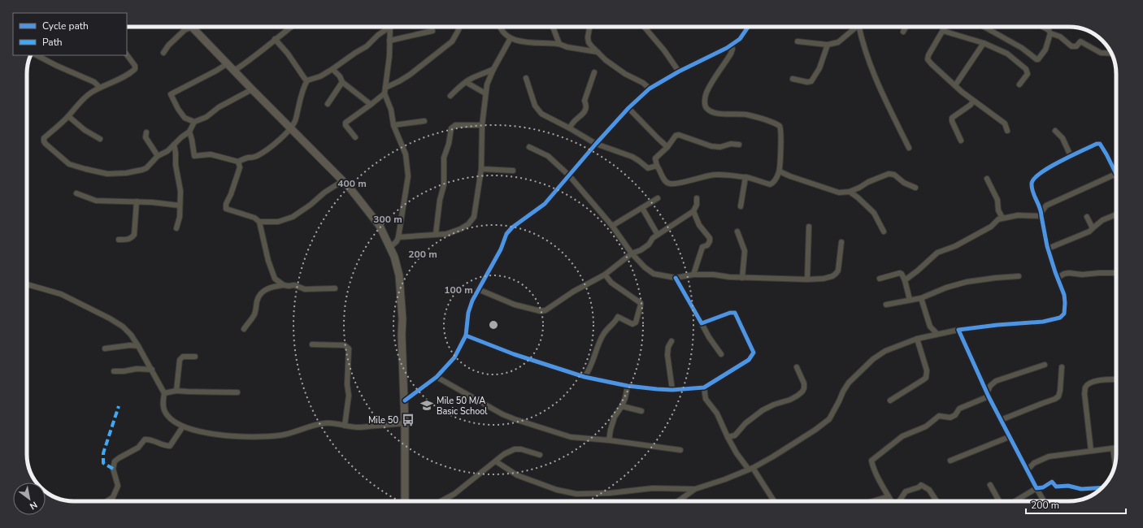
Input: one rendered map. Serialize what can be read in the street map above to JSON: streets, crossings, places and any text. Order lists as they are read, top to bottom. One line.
{"places":{"school or university":["Mile 50 M/A Basic School"],"bus stop":["Mile 50"]},"legend":["Cycle path","Path"],"scale_bar":"200 m","north":"bottom right","rings":["400 m","300 m","200 m","100 m"]}
